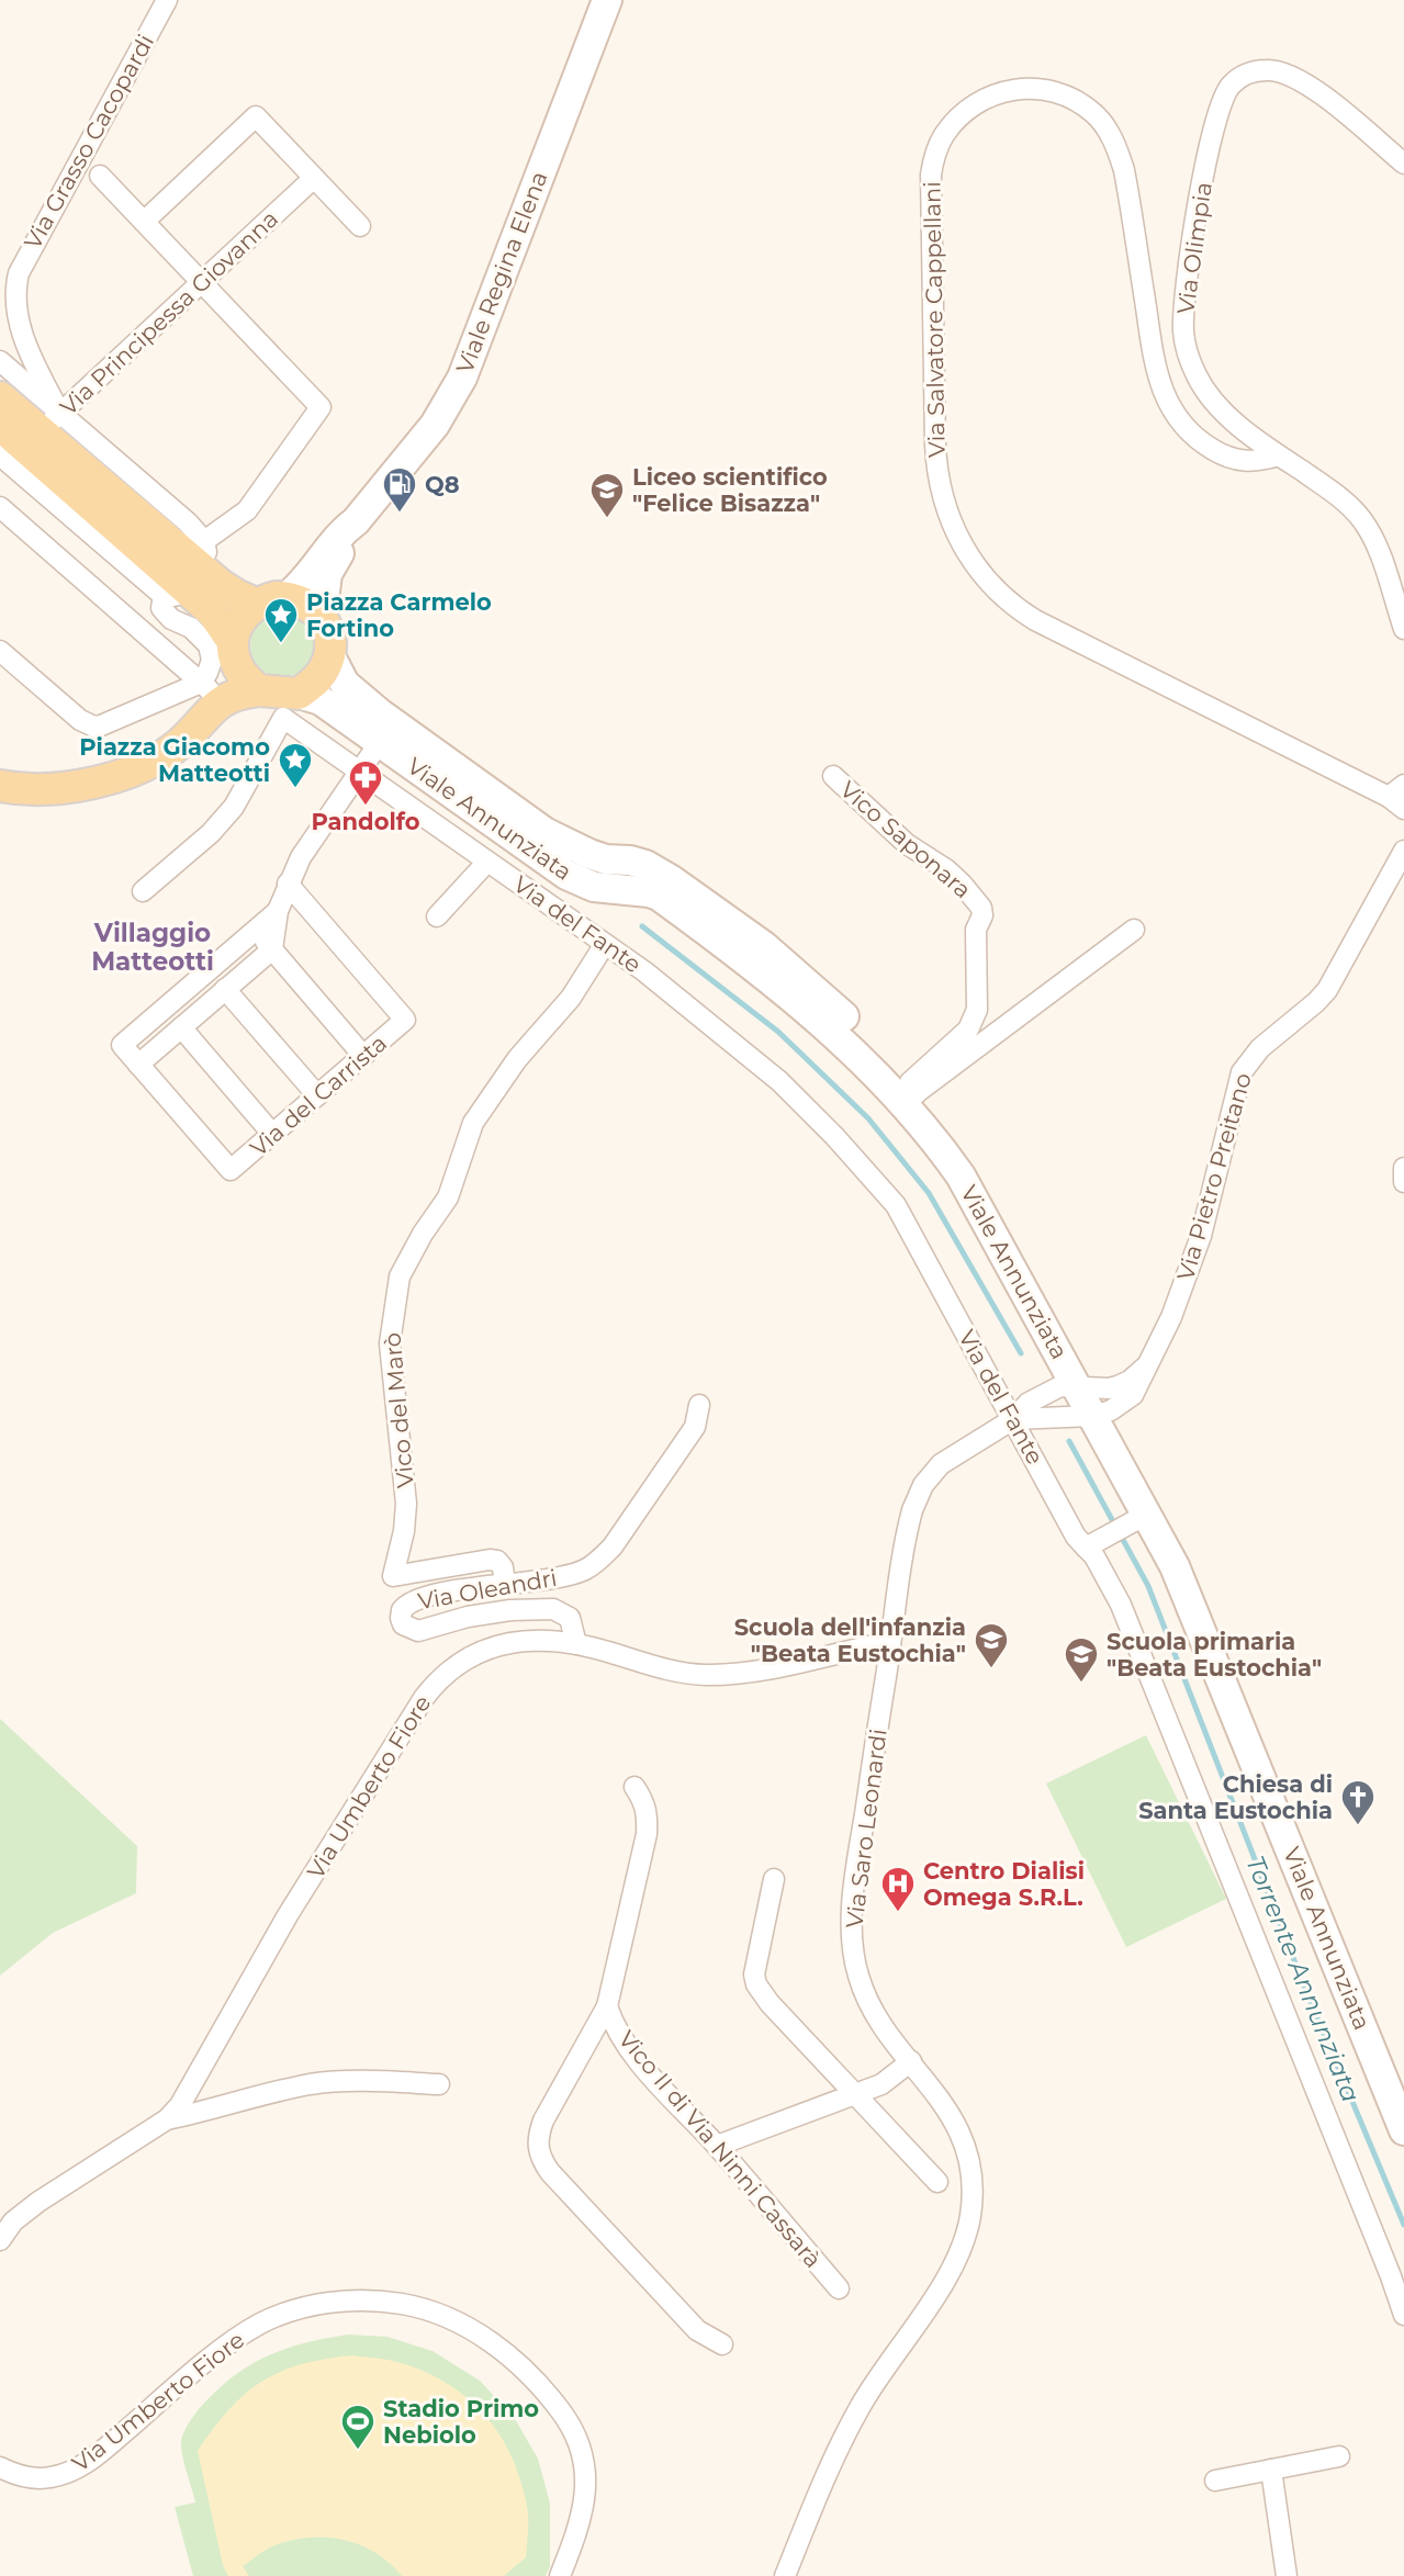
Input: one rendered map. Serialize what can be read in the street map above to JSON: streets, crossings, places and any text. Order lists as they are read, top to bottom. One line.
{"streets":{"main road":["Viale Regina Elena","Viale Annunziata"],"street":["Via Grasso Cacopardi","Via Olimpia","Via Principessa Giovanna","Via Salvatore Cappellani","Vico Saponara","Via del Fante","Via del Carrista","Via Pietro Preitano","Vico del Marò","Via Oleandri","Via Umberto Fiore","Via Saro Leonardi","Vico II di Via Ninni Cassarà"]},"crossings":[["Via Grasso Cacopardi","Via Principessa Giovanna"],["Via Olimpia","Via Salvatore Cappellani"],["Viale Annunziata","Vico Saponara"],["Viale Annunziata","Via del Fante"],["Viale Annunziata","Via Pietro Preitano"],["Viale Annunziata","Via Saro Leonardi"],["Via del Fante","Vico del Marò"],["Via del Fante","Via Saro Leonardi"],["Via Pietro Preitano","Via Saro Leonardi"],["Vico del Marò","Via Oleandri"],["Via Oleandri","Via Umberto Fiore"],["Via Umberto Fiore","Via Saro Leonardi"]],"districts":["Villaggio Matteotti"],"water":["Torrente Annunziata"],"places":{"fuel station":["Q8"],"school or university":["Liceo scientifico \"Felice Bisazza\"","Scuola dell'infanzia \"Beata Eustochia\"","Scuola primaria \"Beata Eustochia\""],"place":["Piazza Carmelo Fortino","Piazza Giacomo Matteotti"],"pharmacy":["Pandolfo"],"church":["Chiesa di Santa Eustochia"],"hospital":["Centro Dialisi Omega S.R.L."],"sports":["Stadio Primo Nebiolo"]}}
